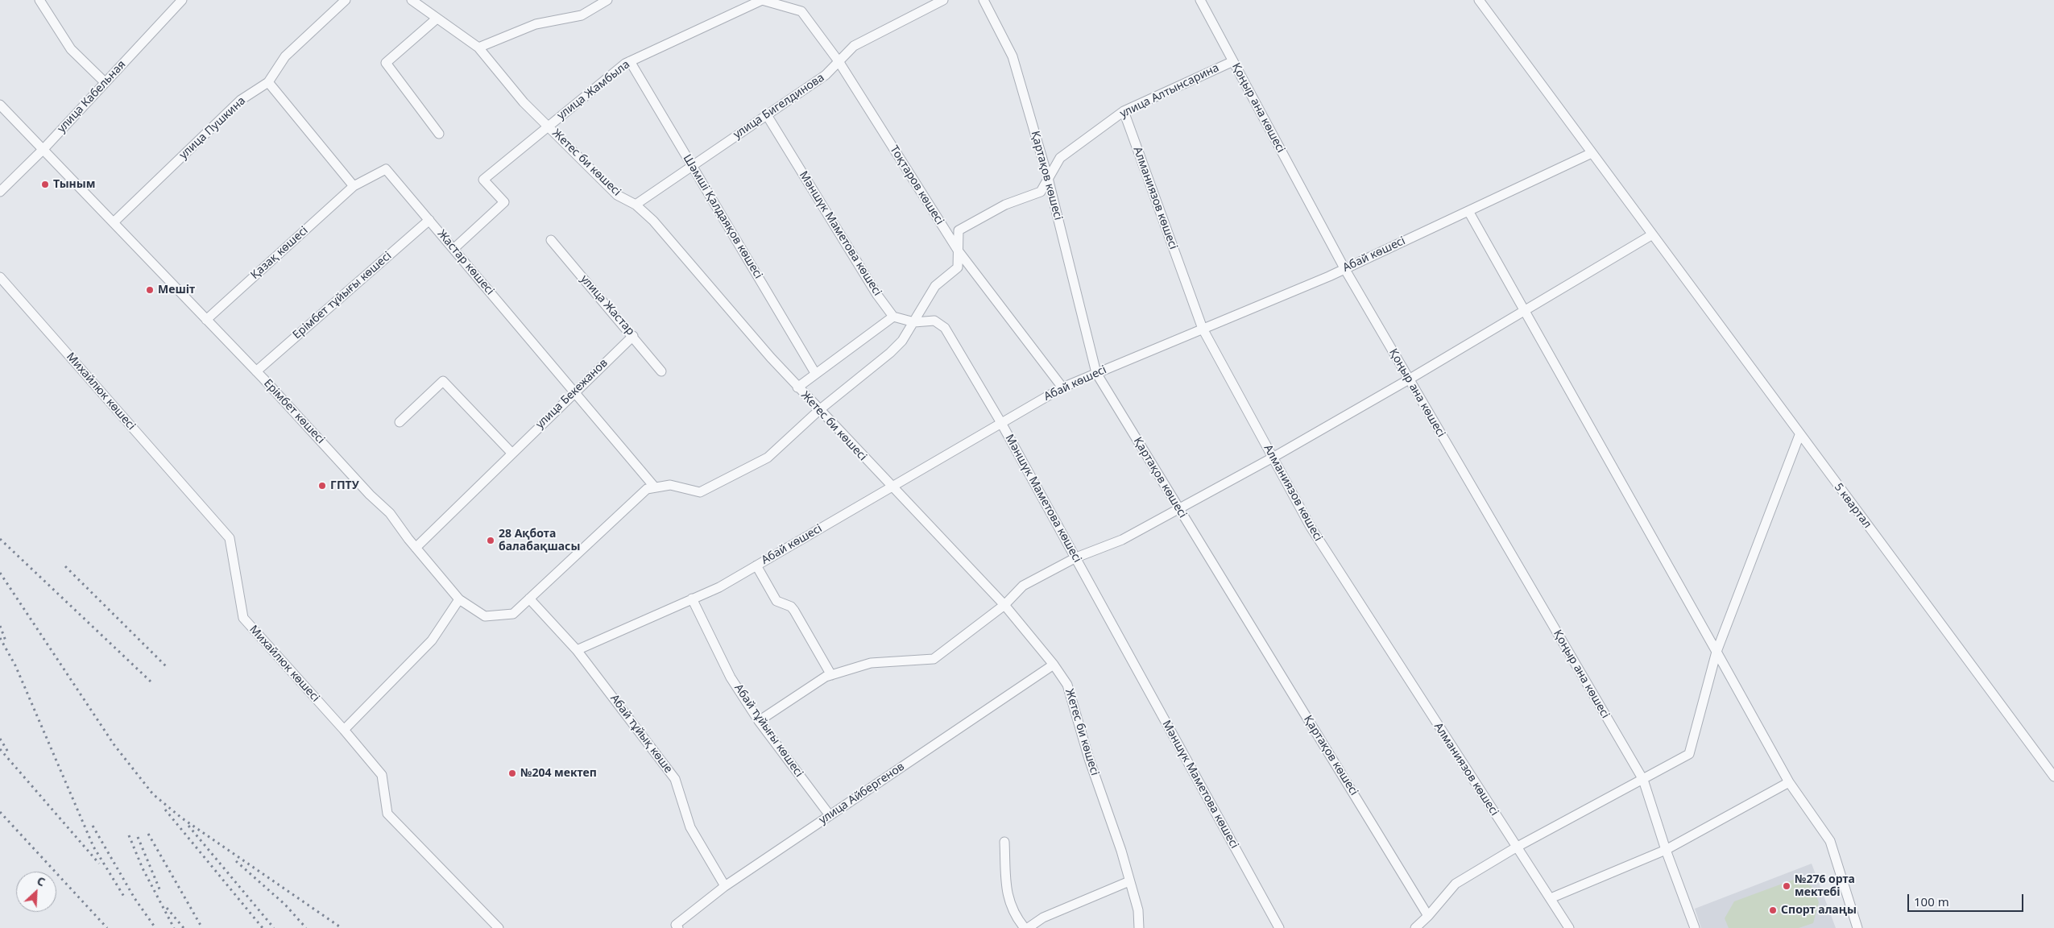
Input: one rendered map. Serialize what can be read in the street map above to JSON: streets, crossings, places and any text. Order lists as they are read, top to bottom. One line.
{"streets":{"street":["улица Жамбыла","улица Алтынсарина","улица Кабельная","улица Бигелдинова","Қоңыр ана көшесі","улица Пушкина","Жетес би көшесі","Қартақов көшесі","Тоқтаров көшесі","Алманиязов көшесі","Шәмші Қалдаяқов көшесі","Мәншүк Маметова көшесі","Қазақ көшесі","Абай көшесі","Жастар көшесі","Ерімбет тұйығы көшесі","улица Жастар","Михайлюк көшесі","улица Бекежанов","Ерімбет көшесі","5 квартал","Абай тұйығы көшесі","Абай тұйық көше","улица Айбергенов"]},"crossings":[["улица Жамбыла","Жетес би көшесі"],["улица Жамбыла","Тоқтаров көшесі"],["улица Жамбыла","Шәмші Қалдаяқов көшесі"],["улица Жамбыла","Жастар көшесі"],["улица Алтынсарина","Қоңыр ана көшесі"],["улица Алтынсарина","Жетес би көшесі"],["улица Алтынсарина","Қартақов көшесі"],["улица Алтынсарина","Тоқтаров көшесі"],["улица Алтынсарина","Алманиязов көшесі"],["улица Алтынсарина","Мәншүк Маметова көшесі"],["улица Алтынсарина","Жастар көшесі"],["улица Алтынсарина","Ерімбет көшесі"],["улица Алтынсарина","Абай тұйық көше"],["улица Кабельная","Ерімбет көшесі"],["улица Бигелдинова","Жетес би көшесі"],["улица Бигелдинова","Тоқтаров көшесі"],["улица Бигелдинова","Шәмші Қалдаяқов көшесі"],["улица Бигелдинова","Мәншүк Маметова көшесі"],["Қоңыр ана көшесі","Абай көшесі"],["улица Пушкина","Ерімбет көшесі"],["Жетес би көшесі","Абай көшесі"],["Жетес би көшесі","улица Айбергенов"],["Қартақов көшесі","Абай көшесі"],["Тоқтаров көшесі","Абай көшесі"],["Алманиязов көшесі","Абай көшесі"],["Мәншүк Маметова көшесі","Абай көшесі"],["Қазақ көшесі","Жастар көшесі"],["Қазақ көшесі","Ерімбет көшесі"],["Абай көшесі","5 квартал"],["Абай көшесі","Абай тұйығы көшесі"],["Абай көшесі","Абай тұйық көше"],["Жастар көшесі","Ерімбет тұйығы көшесі"],["Жастар көшесі","улица Бекежанов"],["Ерімбет тұйығы көшесі","Ерімбет көшесі"],["улица Жастар","улица Бекежанов"],["улица Бекежанов","Ерімбет көшесі"],["Абай тұйығы көшесі","улица Айбергенов"],["Абай тұйық көше","улица Айбергенов"]],"places":["Тыным","Мешіт","ГПТУ","28 Ақбота балабақшасы","№204 мектеп","№276 орта мектебі","Спорт алаңы"],"scale_bar":"100 m","north":"top right"}
